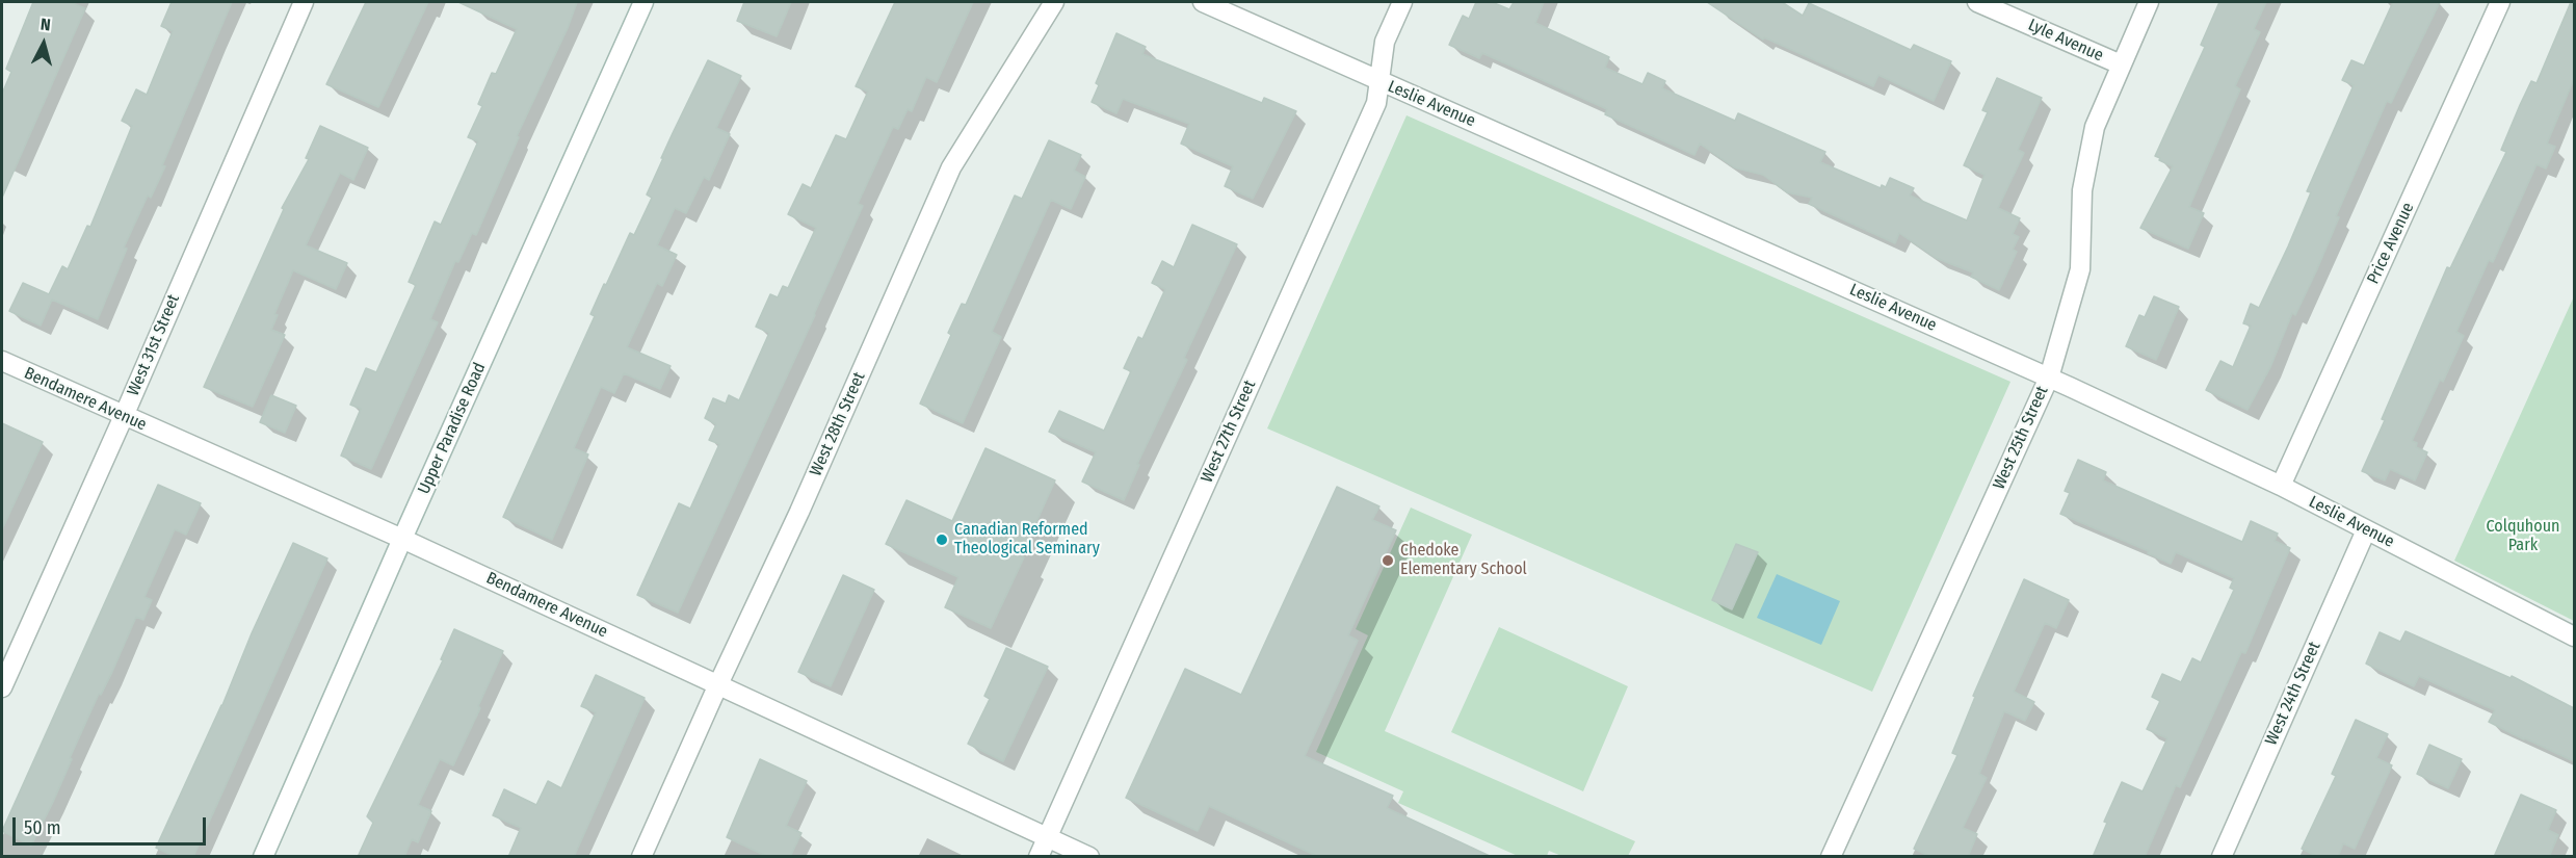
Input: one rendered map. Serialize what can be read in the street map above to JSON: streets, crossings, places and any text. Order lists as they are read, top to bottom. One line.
{"streets":{"street":["Lyle Avenue","Leslie Avenue","Price Avenue","West 31st Street","Bendamere Avenue","West 28th Street","Upper Paradise Road","West 27th Street","West 25th Street","West 24th Street"]},"crossings":[["Lyle Avenue","West 25th Street"],["Leslie Avenue","Price Avenue"],["Leslie Avenue","West 27th Street"],["Leslie Avenue","West 25th Street"],["Leslie Avenue","West 24th Street"],["West 31st Street","Bendamere Avenue"],["Bendamere Avenue","West 28th Street"],["Bendamere Avenue","Upper Paradise Road"],["Bendamere Avenue","West 27th Street"]],"parks":["Colquhoun Park"],"places":["Canadian Reformed Theological Seminary","Chedoke Elementary School"],"scale_bar":"50 m","north":"top"}
